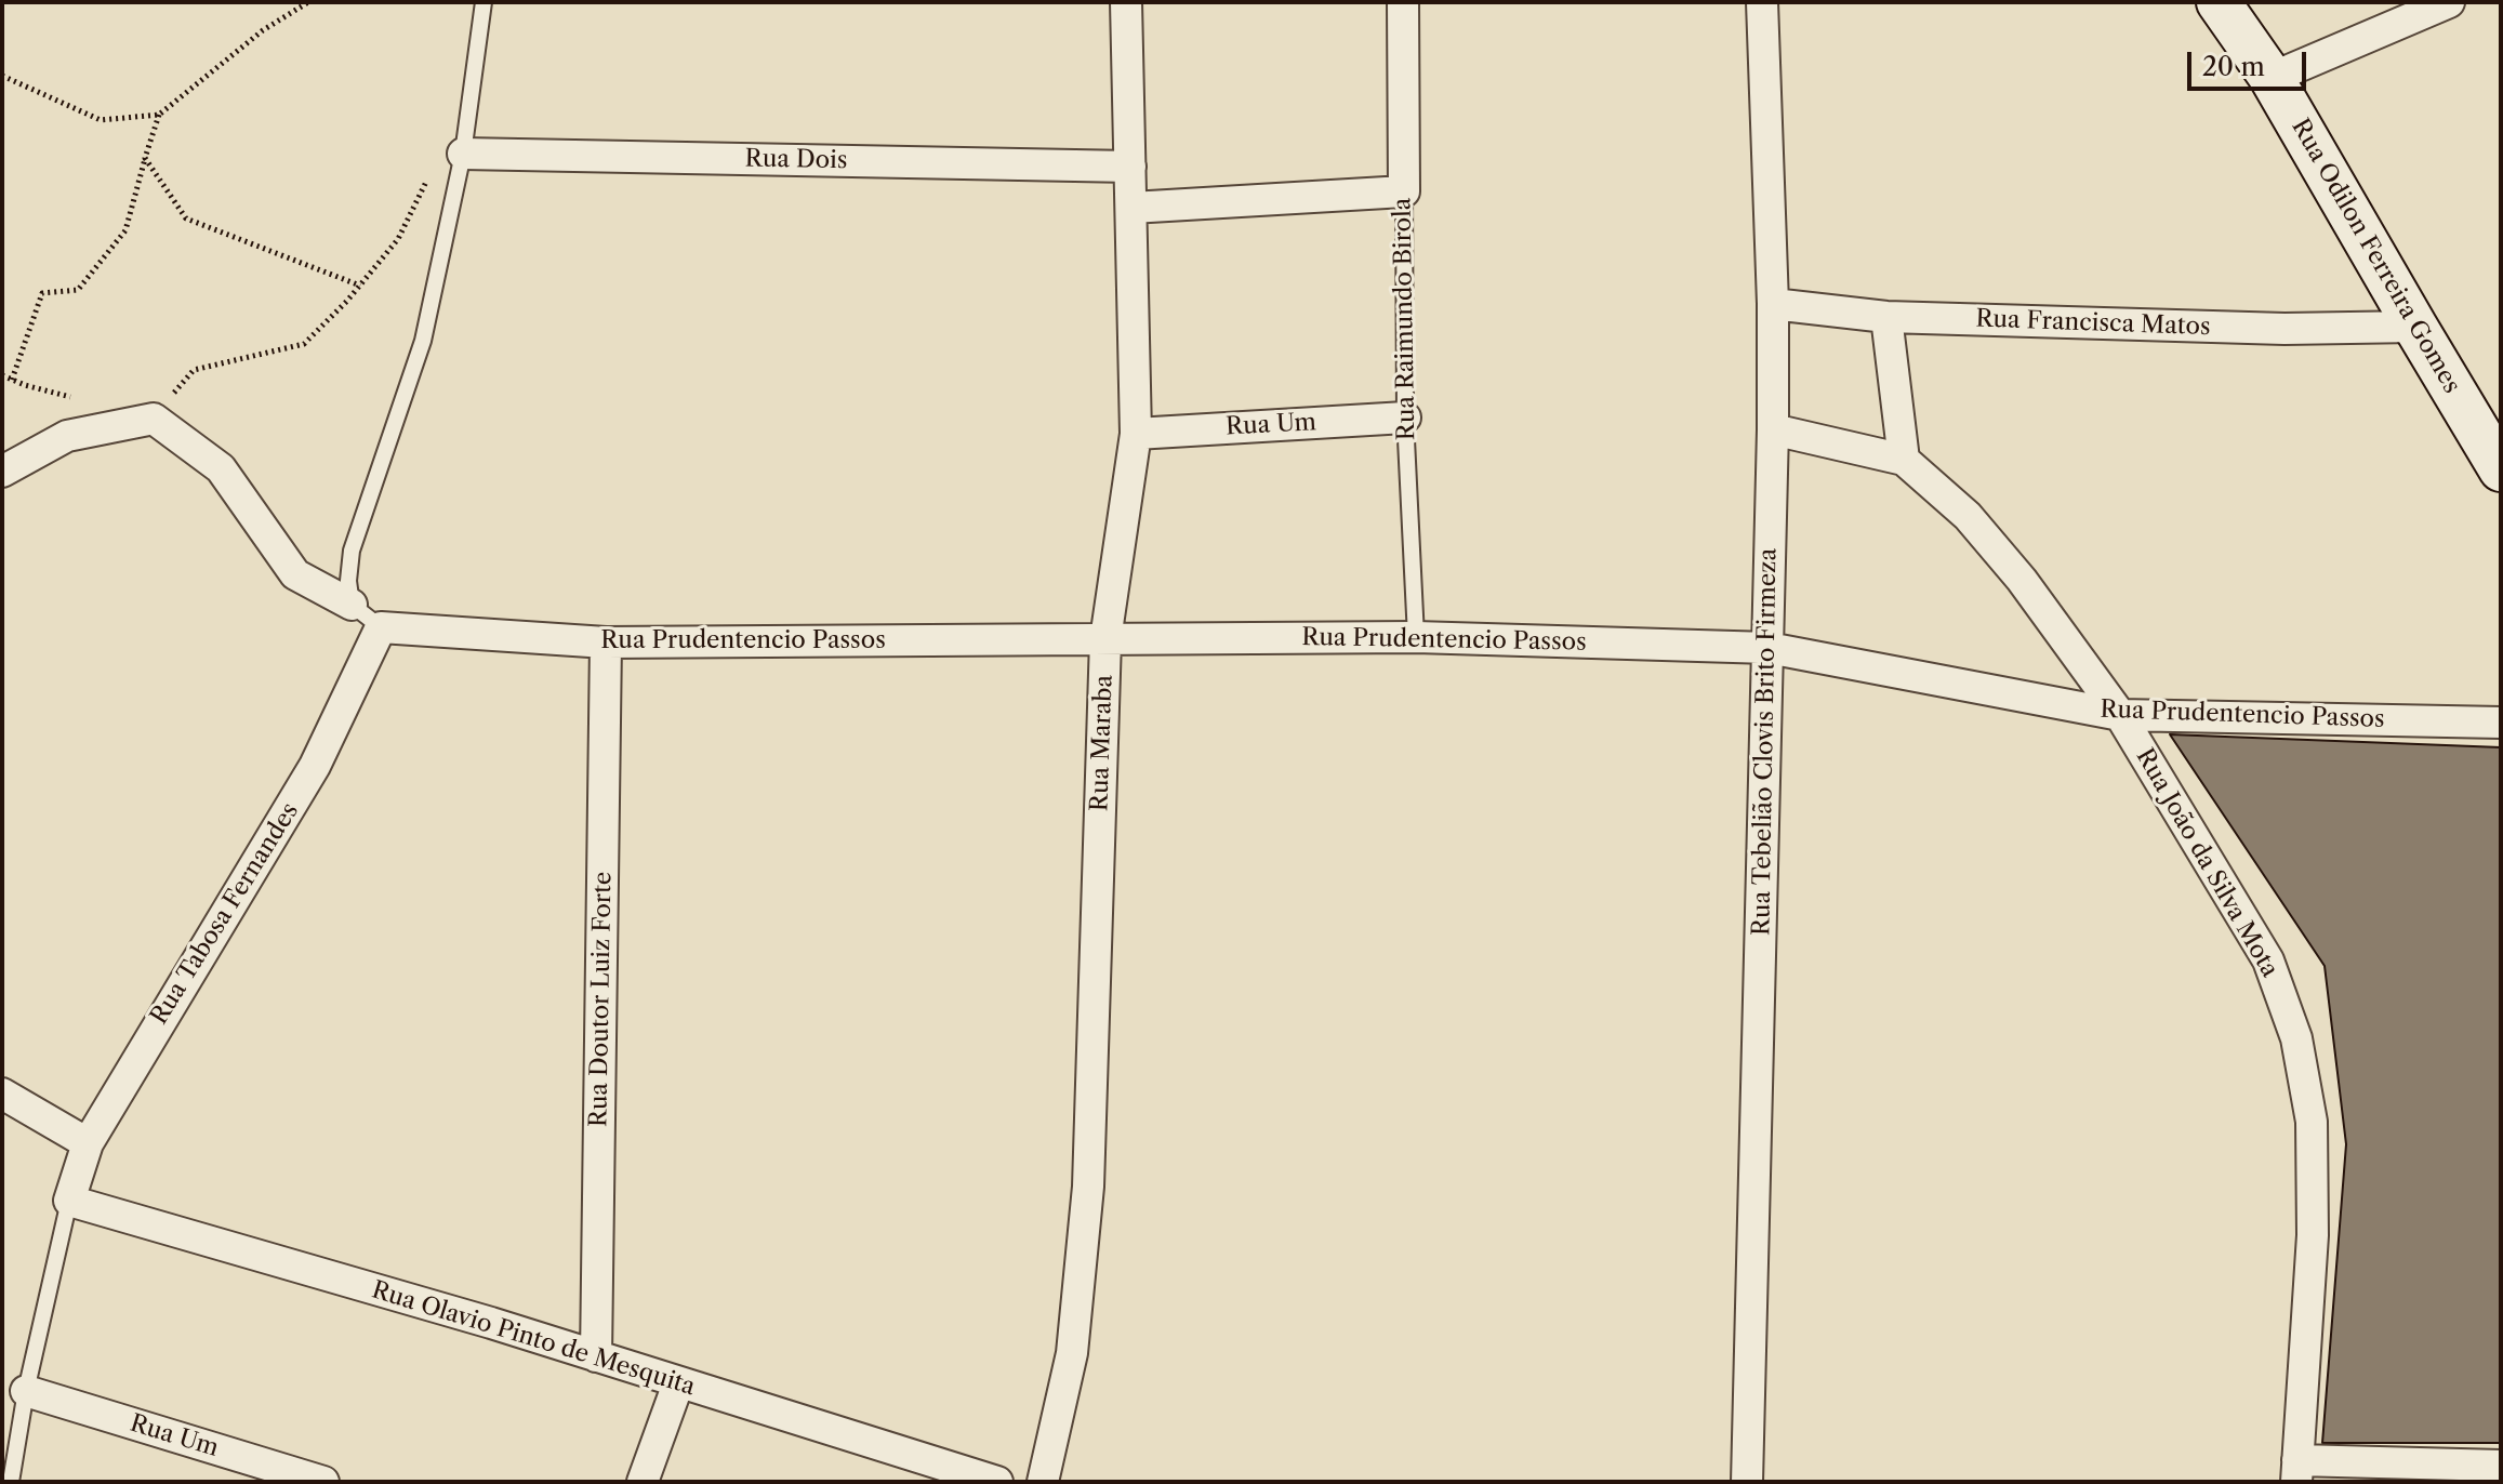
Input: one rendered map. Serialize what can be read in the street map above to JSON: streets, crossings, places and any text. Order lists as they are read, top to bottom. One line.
{"streets":{"street":["Rua Dois","Rua Odilon Ferreira Gomes","Rua Raimundo Birola","Rua Francisca Matos","Rua Um","Rua Prudentencio Passos","Rua Tebelião Clovis Brito Firmeza","Rua Maraba","Rua João da Silva Mota","Rua Tabosa Fernandes","Rua Doutor Luiz Forte","Rua Olavio Pinto de Mesquita"]},"crossings":[["Rua Dois","Rua Maraba"],["Rua Odilon Ferreira Gomes","Rua Francisca Matos"],["Rua Raimundo Birola","Rua Um"],["Rua Raimundo Birola","Rua Prudentencio Passos"],["Rua Francisca Matos","Rua Tebelião Clovis Brito Firmeza"],["Rua Um","Rua Maraba"],["Rua Prudentencio Passos","Rua Tebelião Clovis Brito Firmeza"],["Rua Prudentencio Passos","Rua Maraba"],["Rua Prudentencio Passos","Rua João da Silva Mota"],["Rua Prudentencio Passos","Rua Tabosa Fernandes"],["Rua Prudentencio Passos","Rua Doutor Luiz Forte"],["Rua Tebelião Clovis Brito Firmeza","Rua João da Silva Mota"],["Rua Tabosa Fernandes","Rua Olavio Pinto de Mesquita"],["Rua Doutor Luiz Forte","Rua Olavio Pinto de Mesquita"]],"scale_bar":"20 m"}
